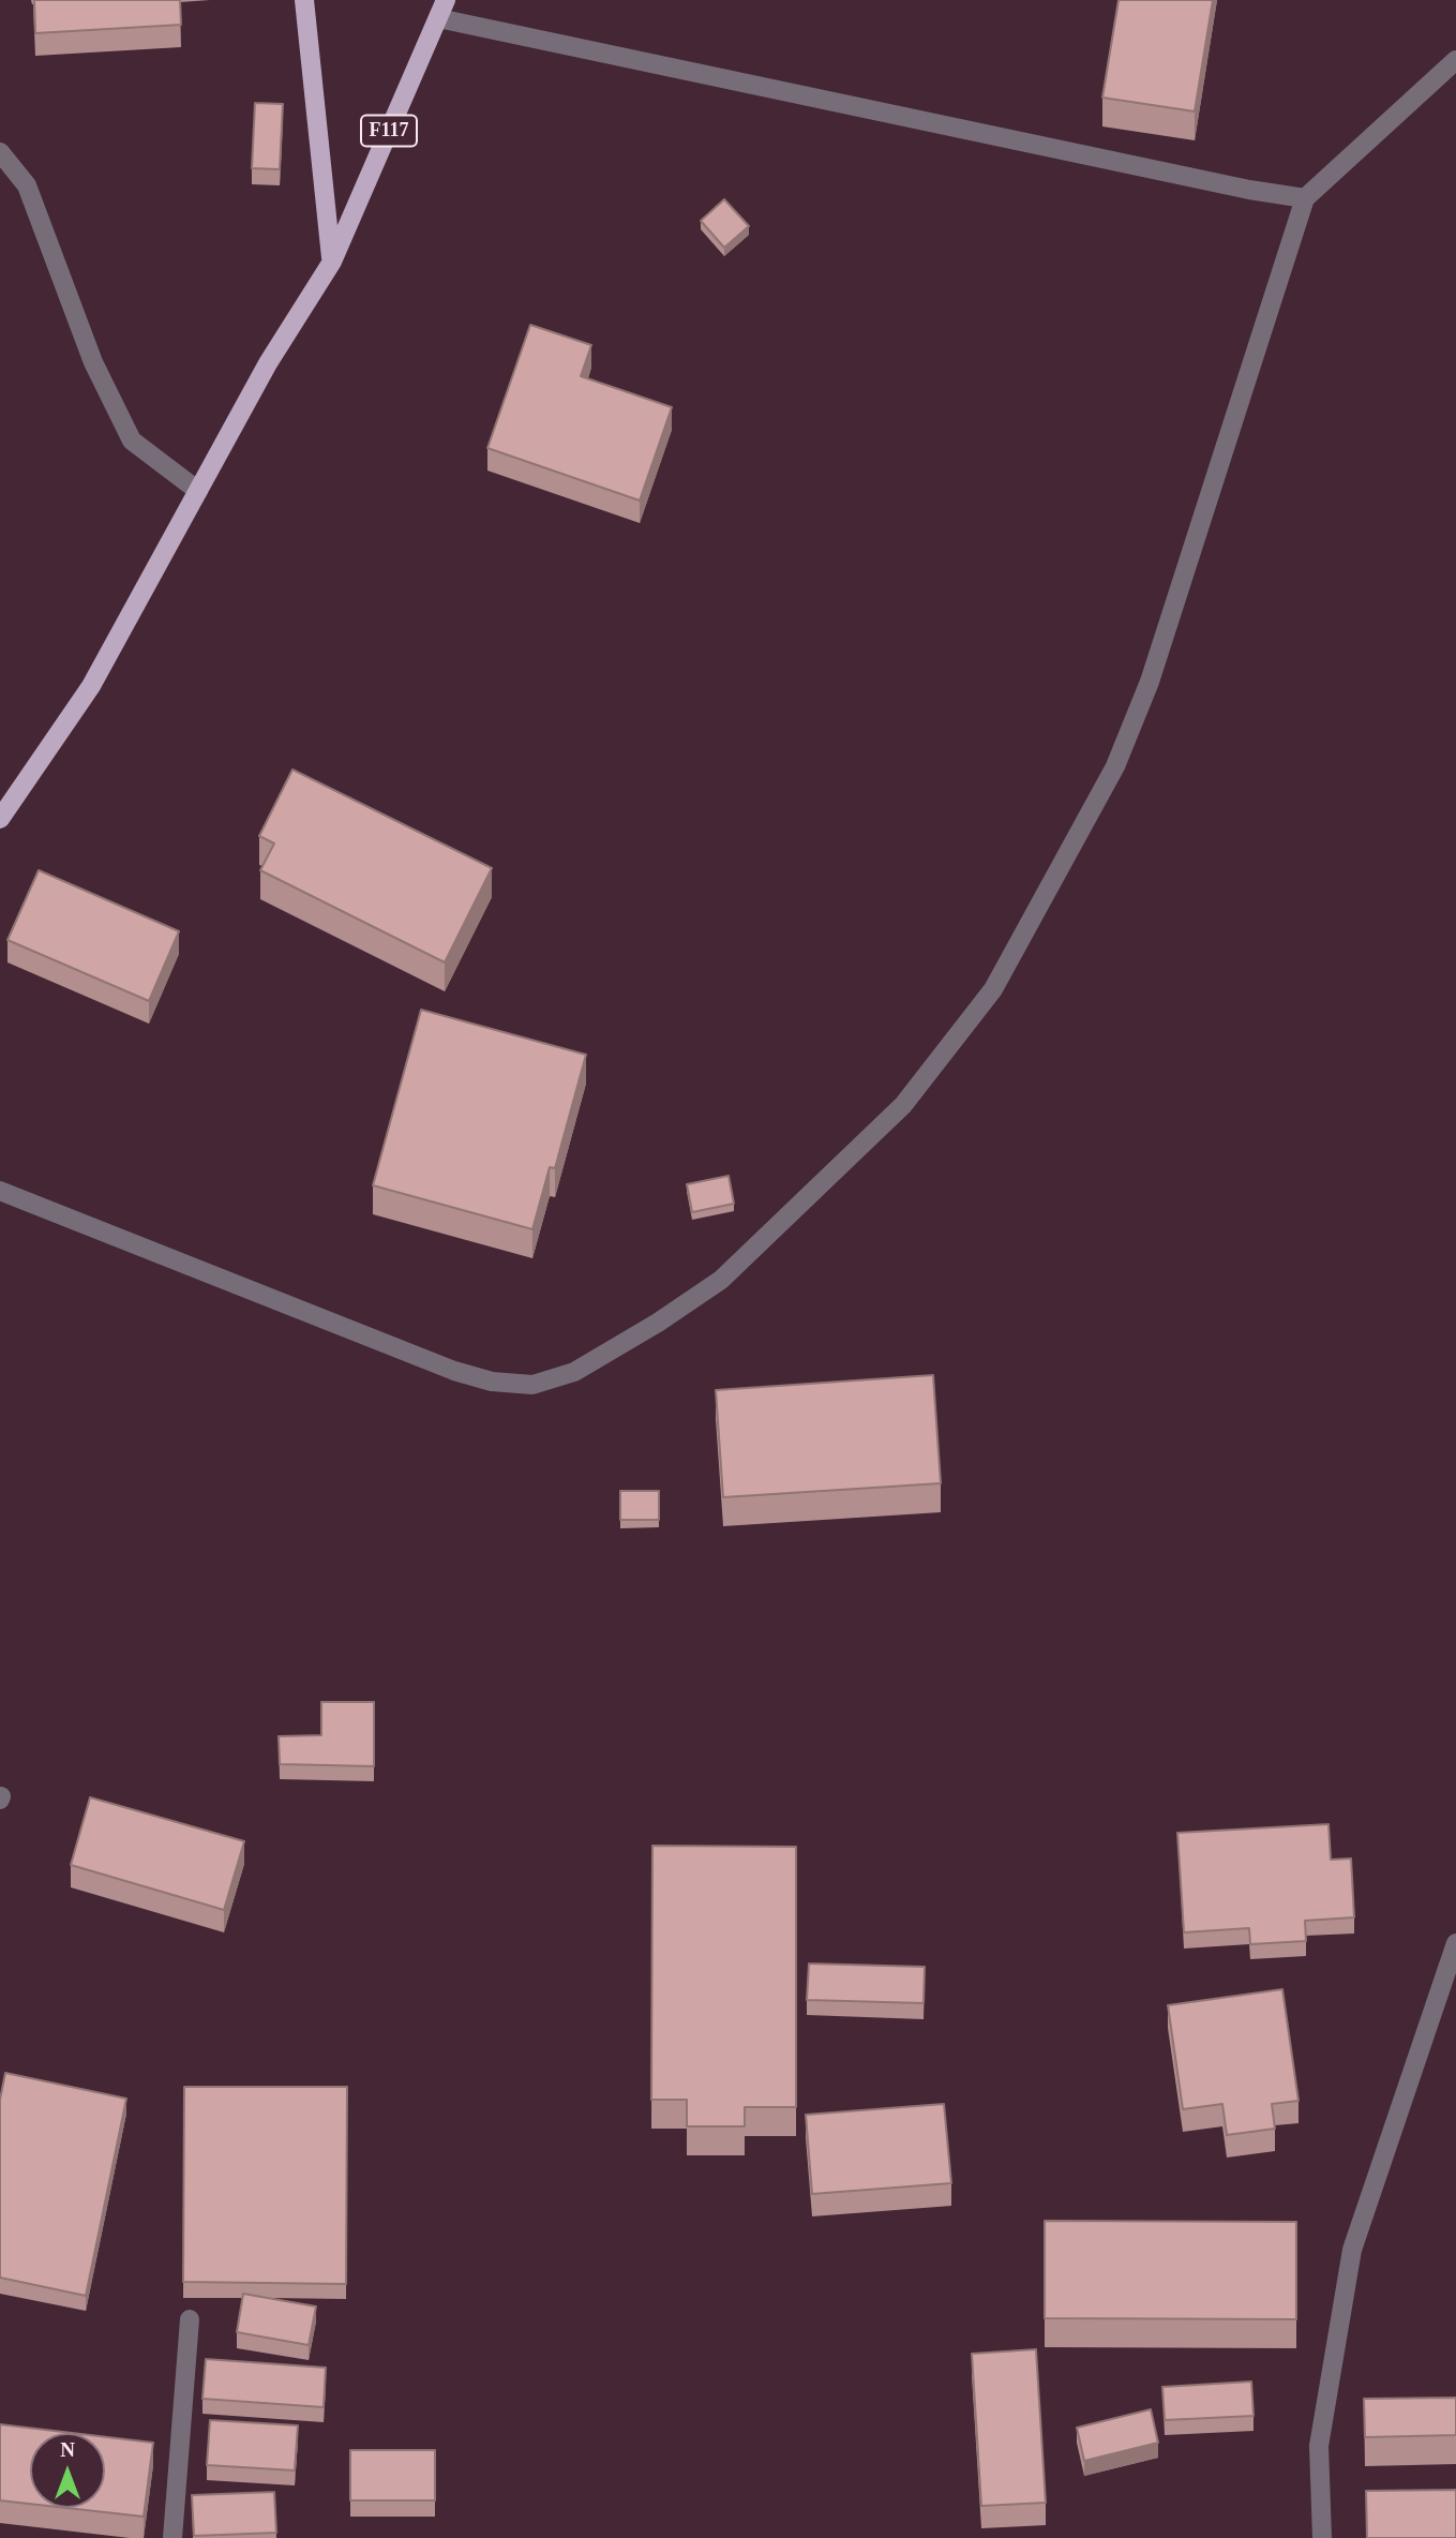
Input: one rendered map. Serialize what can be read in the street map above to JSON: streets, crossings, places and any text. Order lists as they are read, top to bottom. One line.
{"streets":{"main road":["F117"]},"north":"top"}
